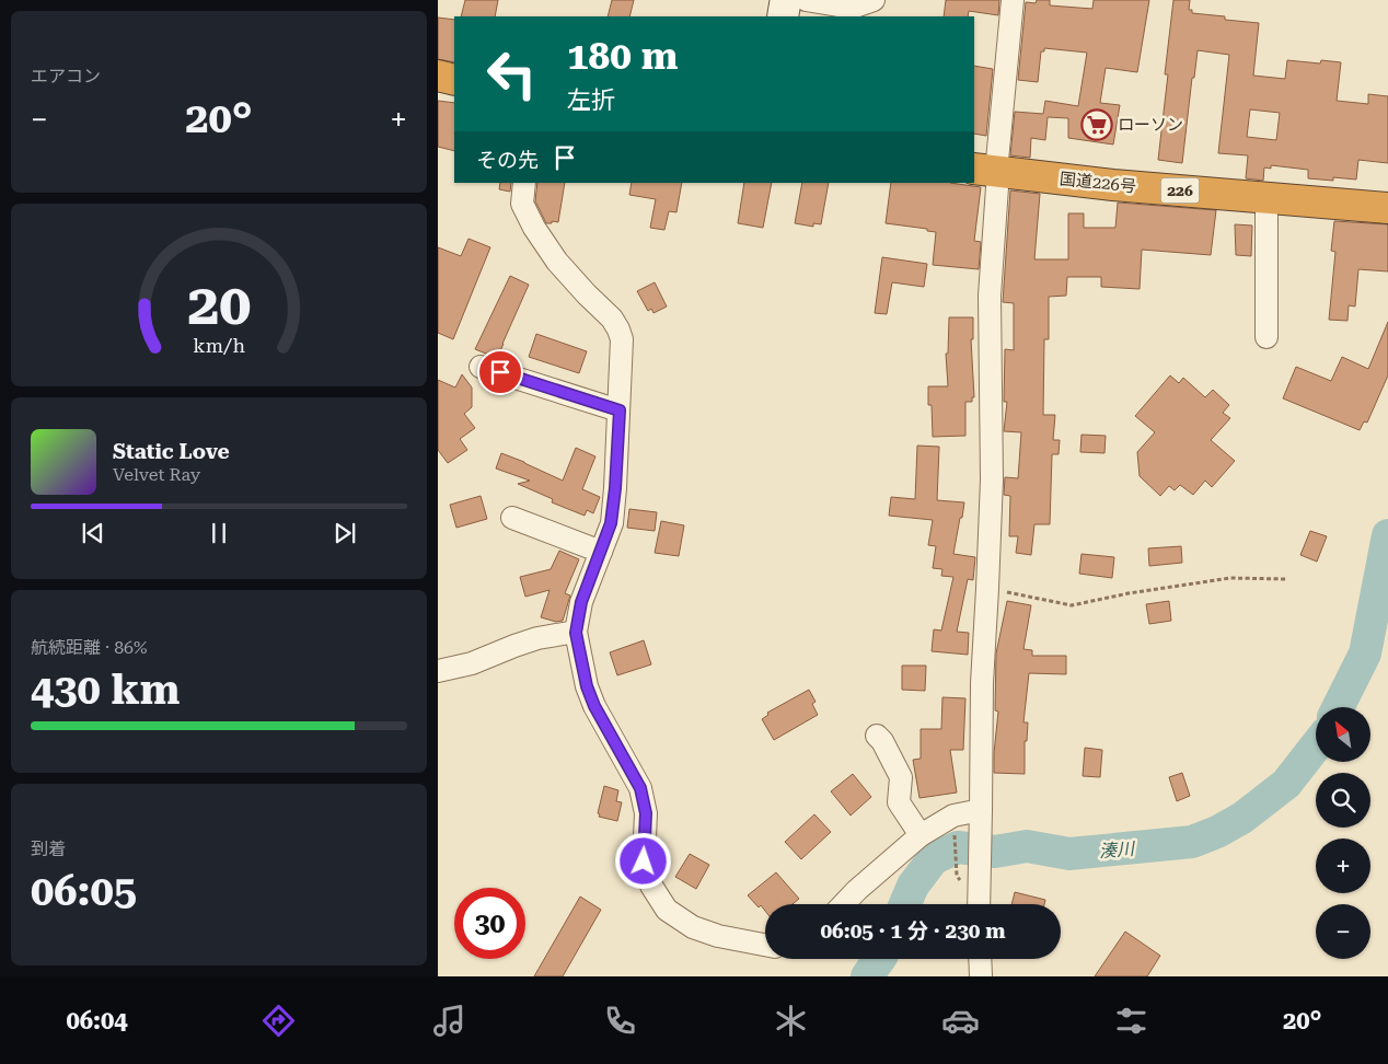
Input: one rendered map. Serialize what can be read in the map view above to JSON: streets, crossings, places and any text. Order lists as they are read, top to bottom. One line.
{"streets":{"highway":["国道226号","226"]},"water":["湊川"],"places":{"supermarket":["ローソン"]},"north":"top left","page":{"tile":["エアコン",["航続距離 · 86%","430 km"],["到着","06:05"]],"turn":["180 m","左折"],"heat":["−","20°","+"],"then":"その先","song":["Static Love","Velvet Ray"],"map_buttons":["+","−"],"limit":"30","trip":"06:05 · 1 分 · 230 m","tabs":["06:04","20°"],"gauge":["20","km/h"]}}
